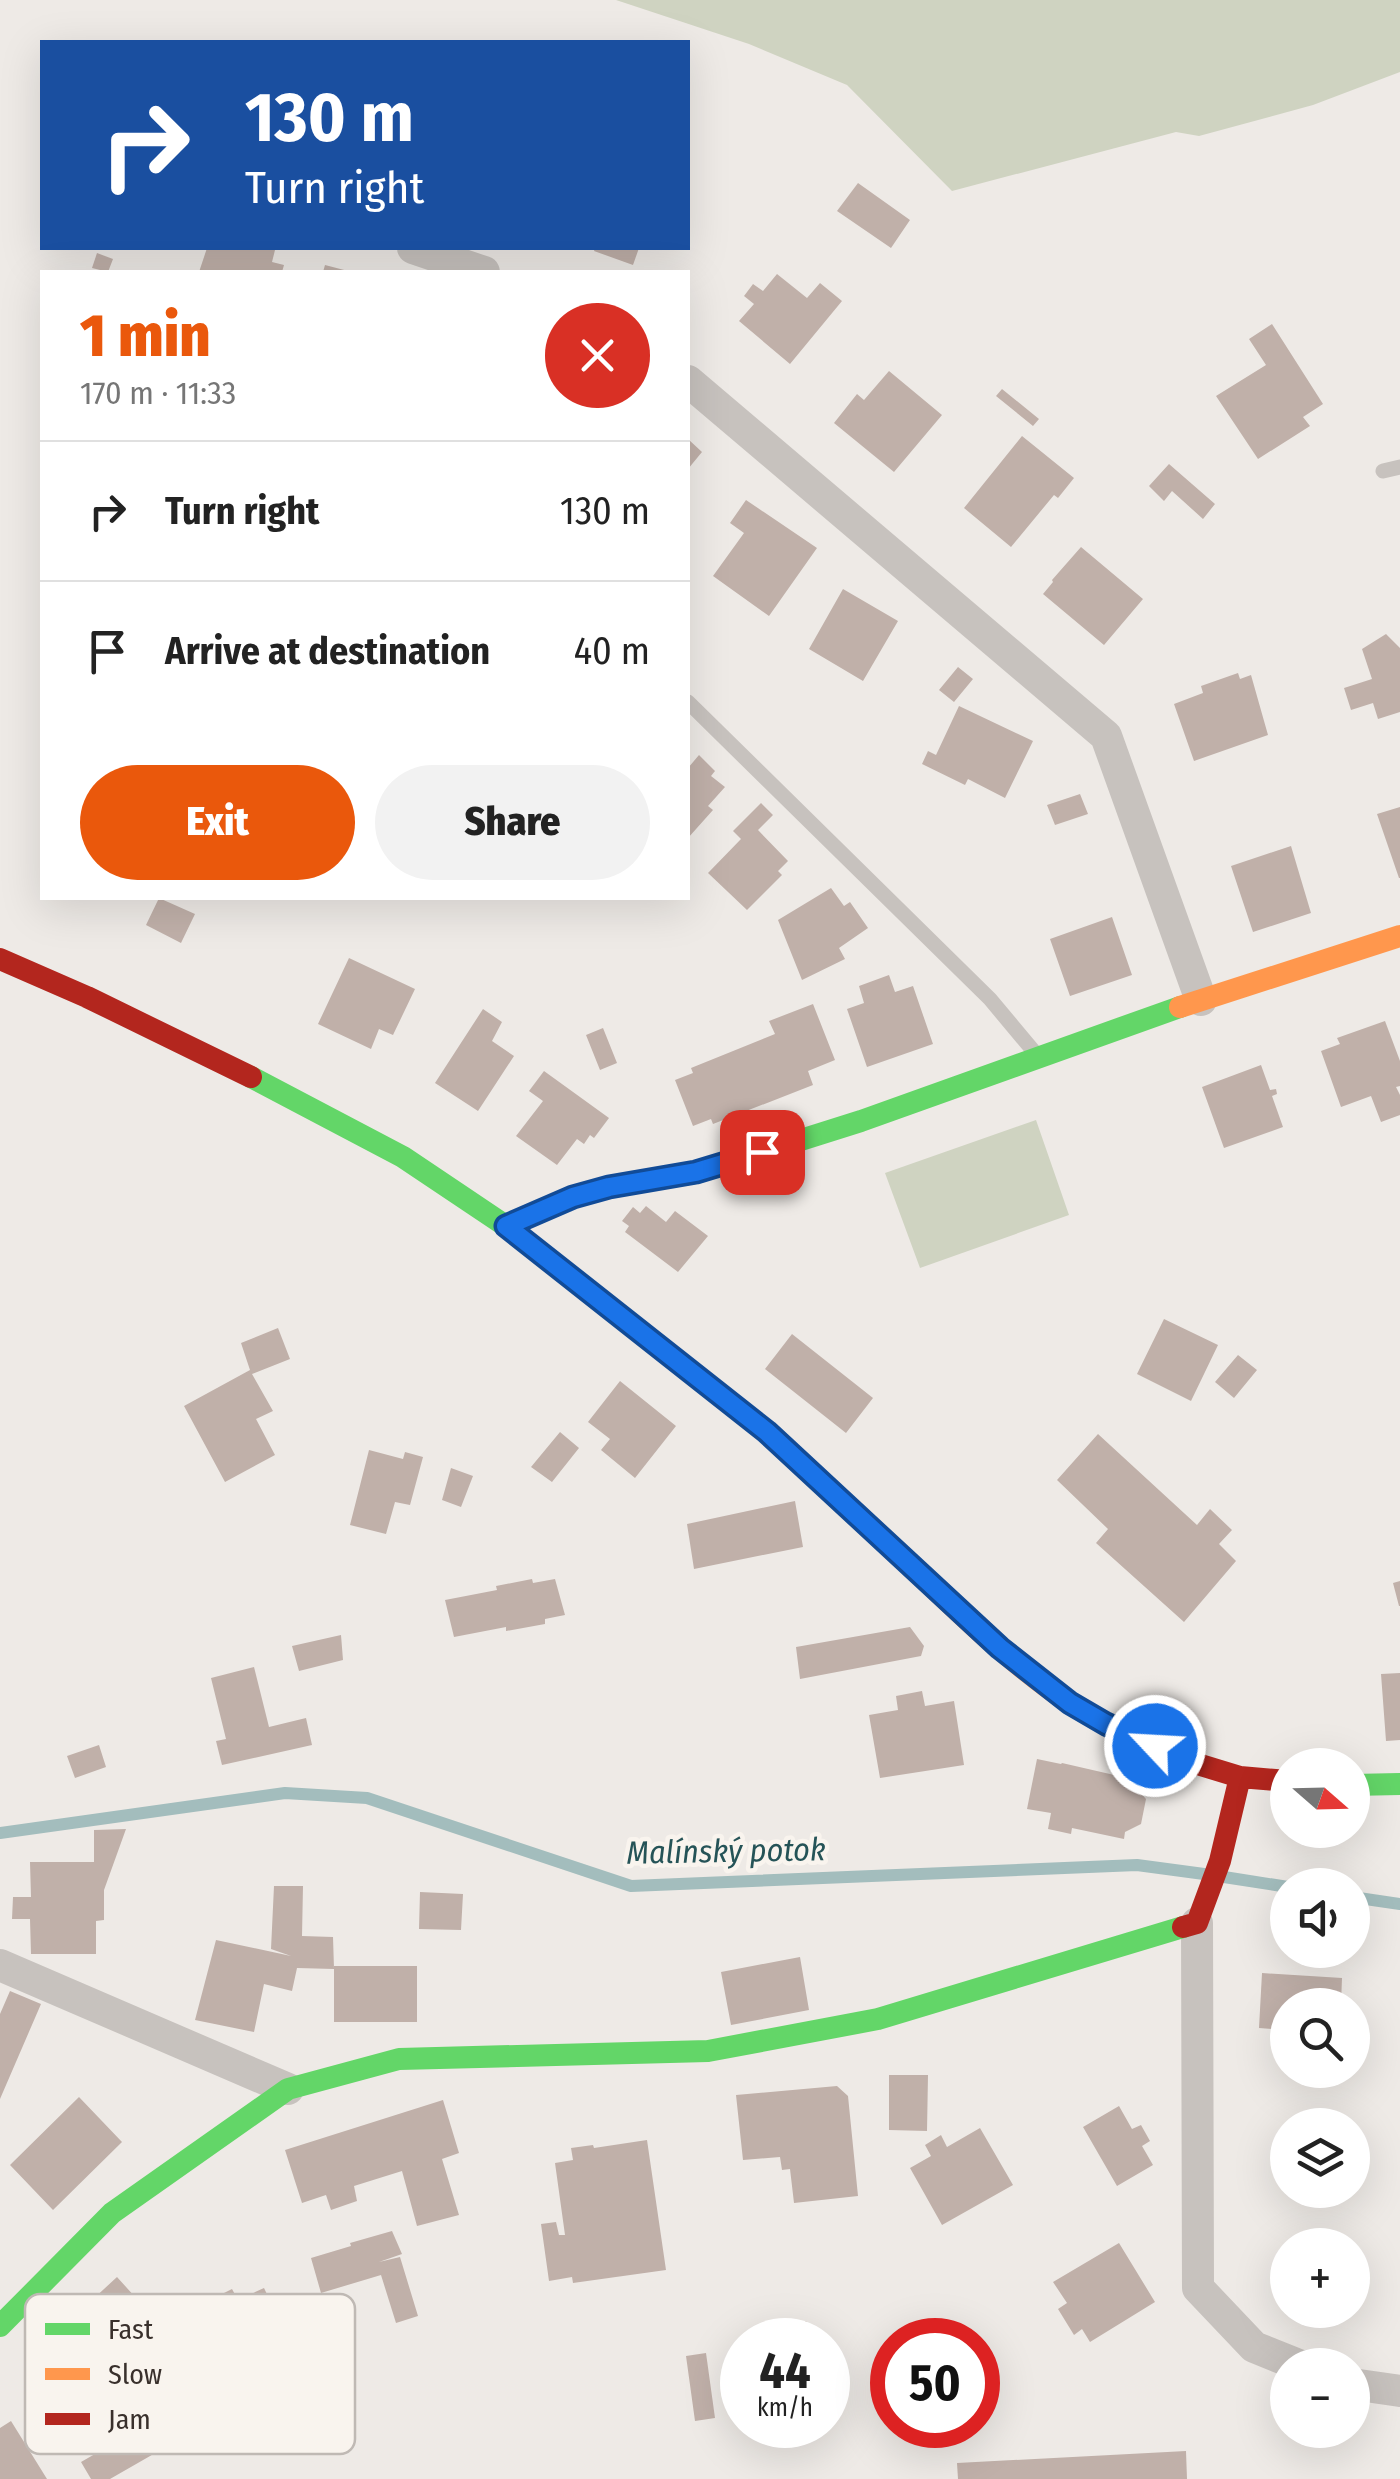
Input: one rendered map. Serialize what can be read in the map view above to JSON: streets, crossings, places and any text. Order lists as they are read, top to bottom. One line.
{"water":["Malínský potok"],"legend":["Fast","Slow","Jam"],"north":"right","page":{"turn":["130 m","Turn right"],"heading":["1 min","170 m · 11:33"],"list":[{"name":"Turn right","value":"130 m"},{"name":"Arrive at destination","value":"40 m"}],"buttons":["Exit","Share"],"map_buttons":["+","−"],"speed":"44 km/h","limit":"50"}}
